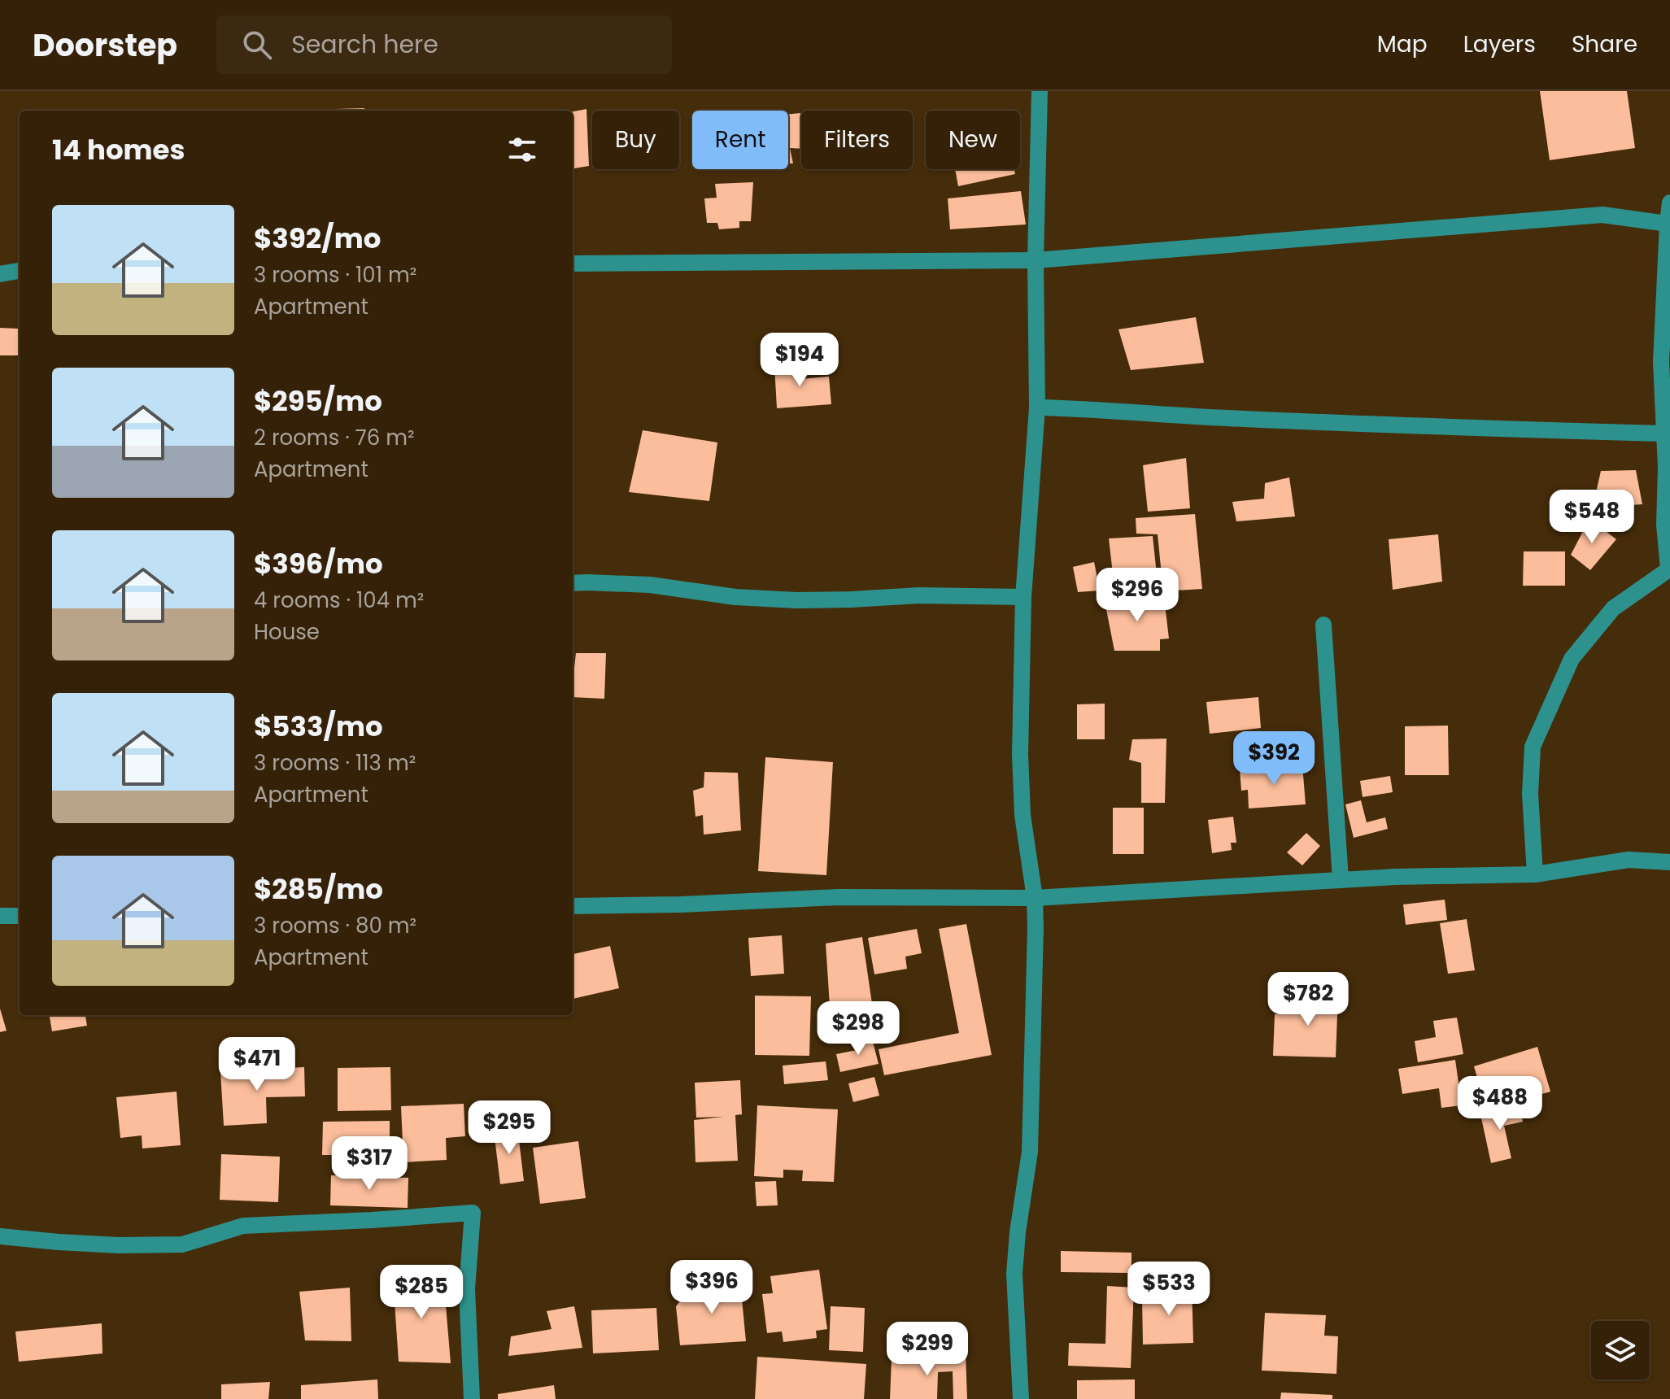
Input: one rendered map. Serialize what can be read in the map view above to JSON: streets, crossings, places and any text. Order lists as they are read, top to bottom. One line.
{"page":{"header":"Doorstep","search":"Search here","nav":["Map","Layers","Share"],"chip":["Buy","Rent","Filters","New"],"heading":"14 homes","list":[{"name":"$392/mo","note":"3 rooms · 101 m² · Apartment"},{"name":"$295/mo","note":"2 rooms · 76 m² · Apartment"},{"name":"$396/mo","note":"4 rooms · 104 m² · House"},{"name":"$533/mo","note":"3 rooms · 113 m² · Apartment"},{"name":"$285/mo","note":"3 rooms · 80 m² · Apartment"}],"price":["$194","$548","$296","$392","$782","$298","$471","$488","$295","$317","$396","$533","$285","$299"]}}
